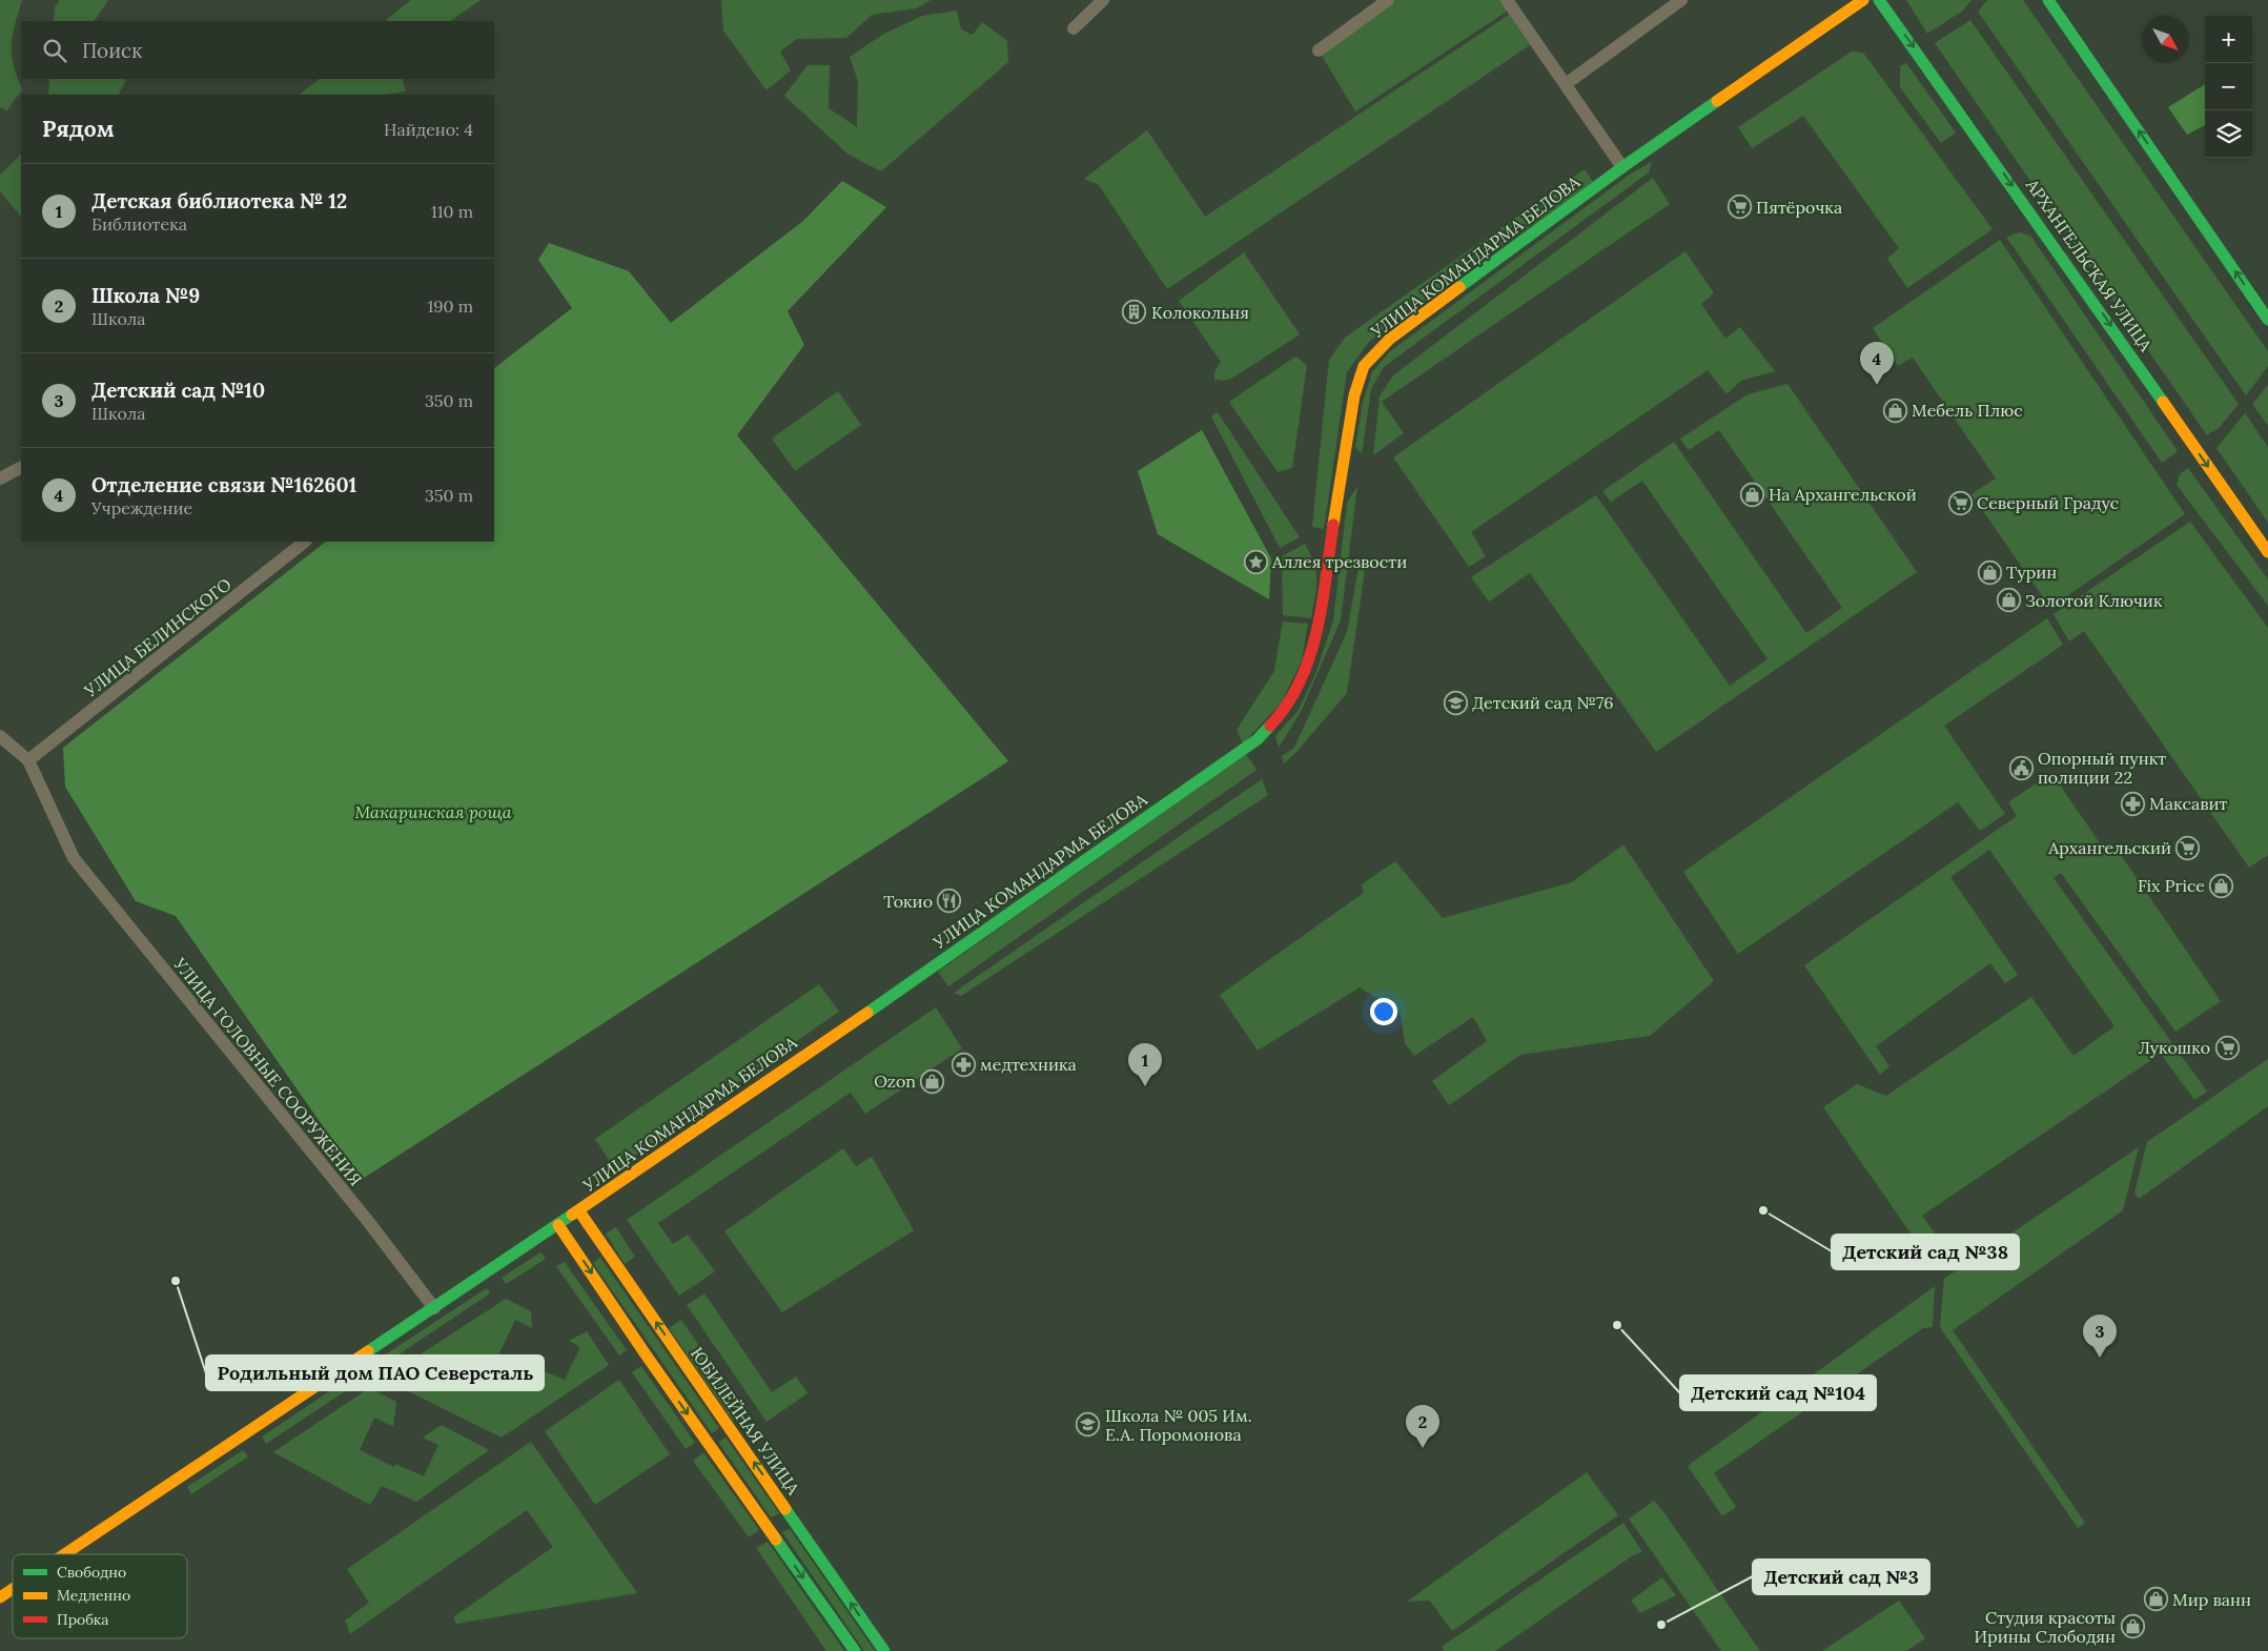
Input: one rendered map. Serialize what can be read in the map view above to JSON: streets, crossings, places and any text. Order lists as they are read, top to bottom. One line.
{"streets":{"main road":["УЛИЦА КОМАНДАРМА БЕЛОВА","АРХАНГЕЛЬСКАЯ УЛИЦА","ЮБИЛЕЙНАЯ УЛИЦА"],"street":["УЛИЦА БЕЛИНСКОГО","УЛИЦА ГОЛОВНЫЕ СООРУЖЕНИЯ"]},"crossings":[["УЛИЦА КОМАНДАРМА БЕЛОВА","УЛИЦА ГОЛОВНЫЕ СООРУЖЕНИЯ"],["УЛИЦА КОМАНДАРМА БЕЛОВА","ЮБИЛЕЙНАЯ УЛИЦА"],["УЛИЦА БЕЛИНСКОГО","УЛИЦА ГОЛОВНЫЕ СООРУЖЕНИЯ"]],"one_way":["АРХАНГЕЛЬСКАЯ УЛИЦА"],"parks":["Макаринская роща"],"places":{"supermarket":["Пятёрочка","Северный Градус","Архангельский","Лукошко"],"building":["Колокольня"],"shop":["Мебель Плюс","На Архангельской","Турин","Золотой Ключик","Fix Price","Ozon","Мир ванн","Студия красоты Ирины Слободян"],"place":["Аллея трезвости"],"school or university":["Детский сад №76","Школа № 005 Им. Е.А. Поромонова"],"public building":["Опорный пункт полиции 22"],"pharmacy":["Максавит","медтехника"],"restaurant":["Токио"],"other":["Детский сад №38","Родильный дом ПАО Северсталь","Детский сад №104","Детский сад №3"]},"legend":["Свободно","Медленно","Пробка"],"north":"bottom right","page":{"map_buttons":["+","−"],"search":"Поиск","heading":["Рядом","Найдено: 4"],"list":[{"mark":"1","name":"Детская библиотека № 12","note":"Библиотека","value":"110 m"},{"mark":"2","name":"Школа №9","note":"Школа","value":"190 m"},{"mark":"3","name":"Детский сад №10","note":"Школа","value":"350 m"},{"mark":"4","name":"Отделение связи №162601","note":"Учреждение","value":"350 m"}],"pins":["4","1","3","2"]}}
